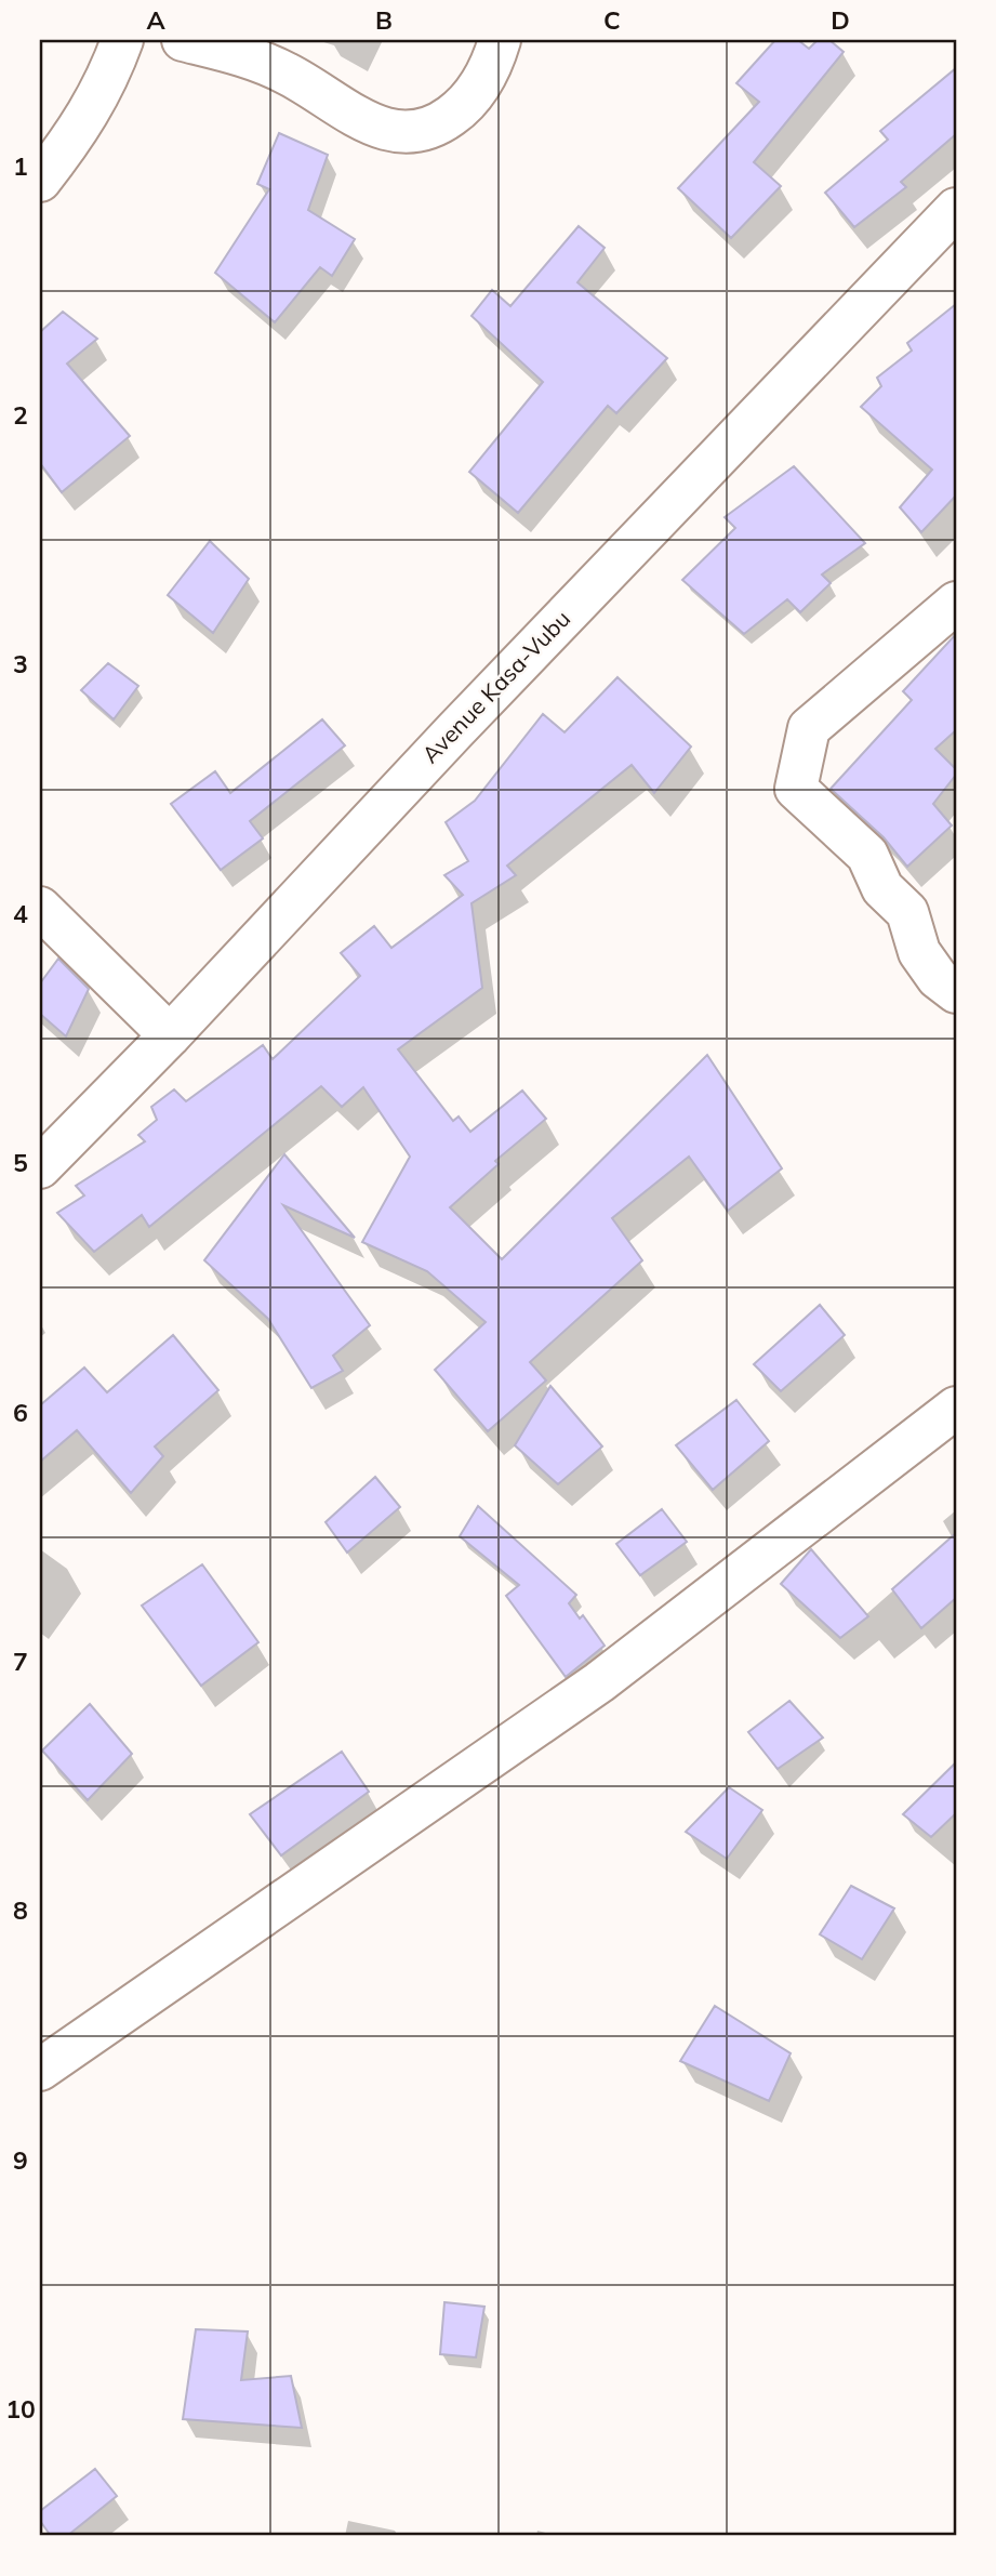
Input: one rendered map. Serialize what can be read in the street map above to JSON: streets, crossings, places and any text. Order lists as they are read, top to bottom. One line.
{"streets":{"main road":["Avenue Kasa-Vubu"]},"grid":{"columns":["A","B","C","D"],"rows":["1","2","3","4","5","6","7","8","9","10"]}}
